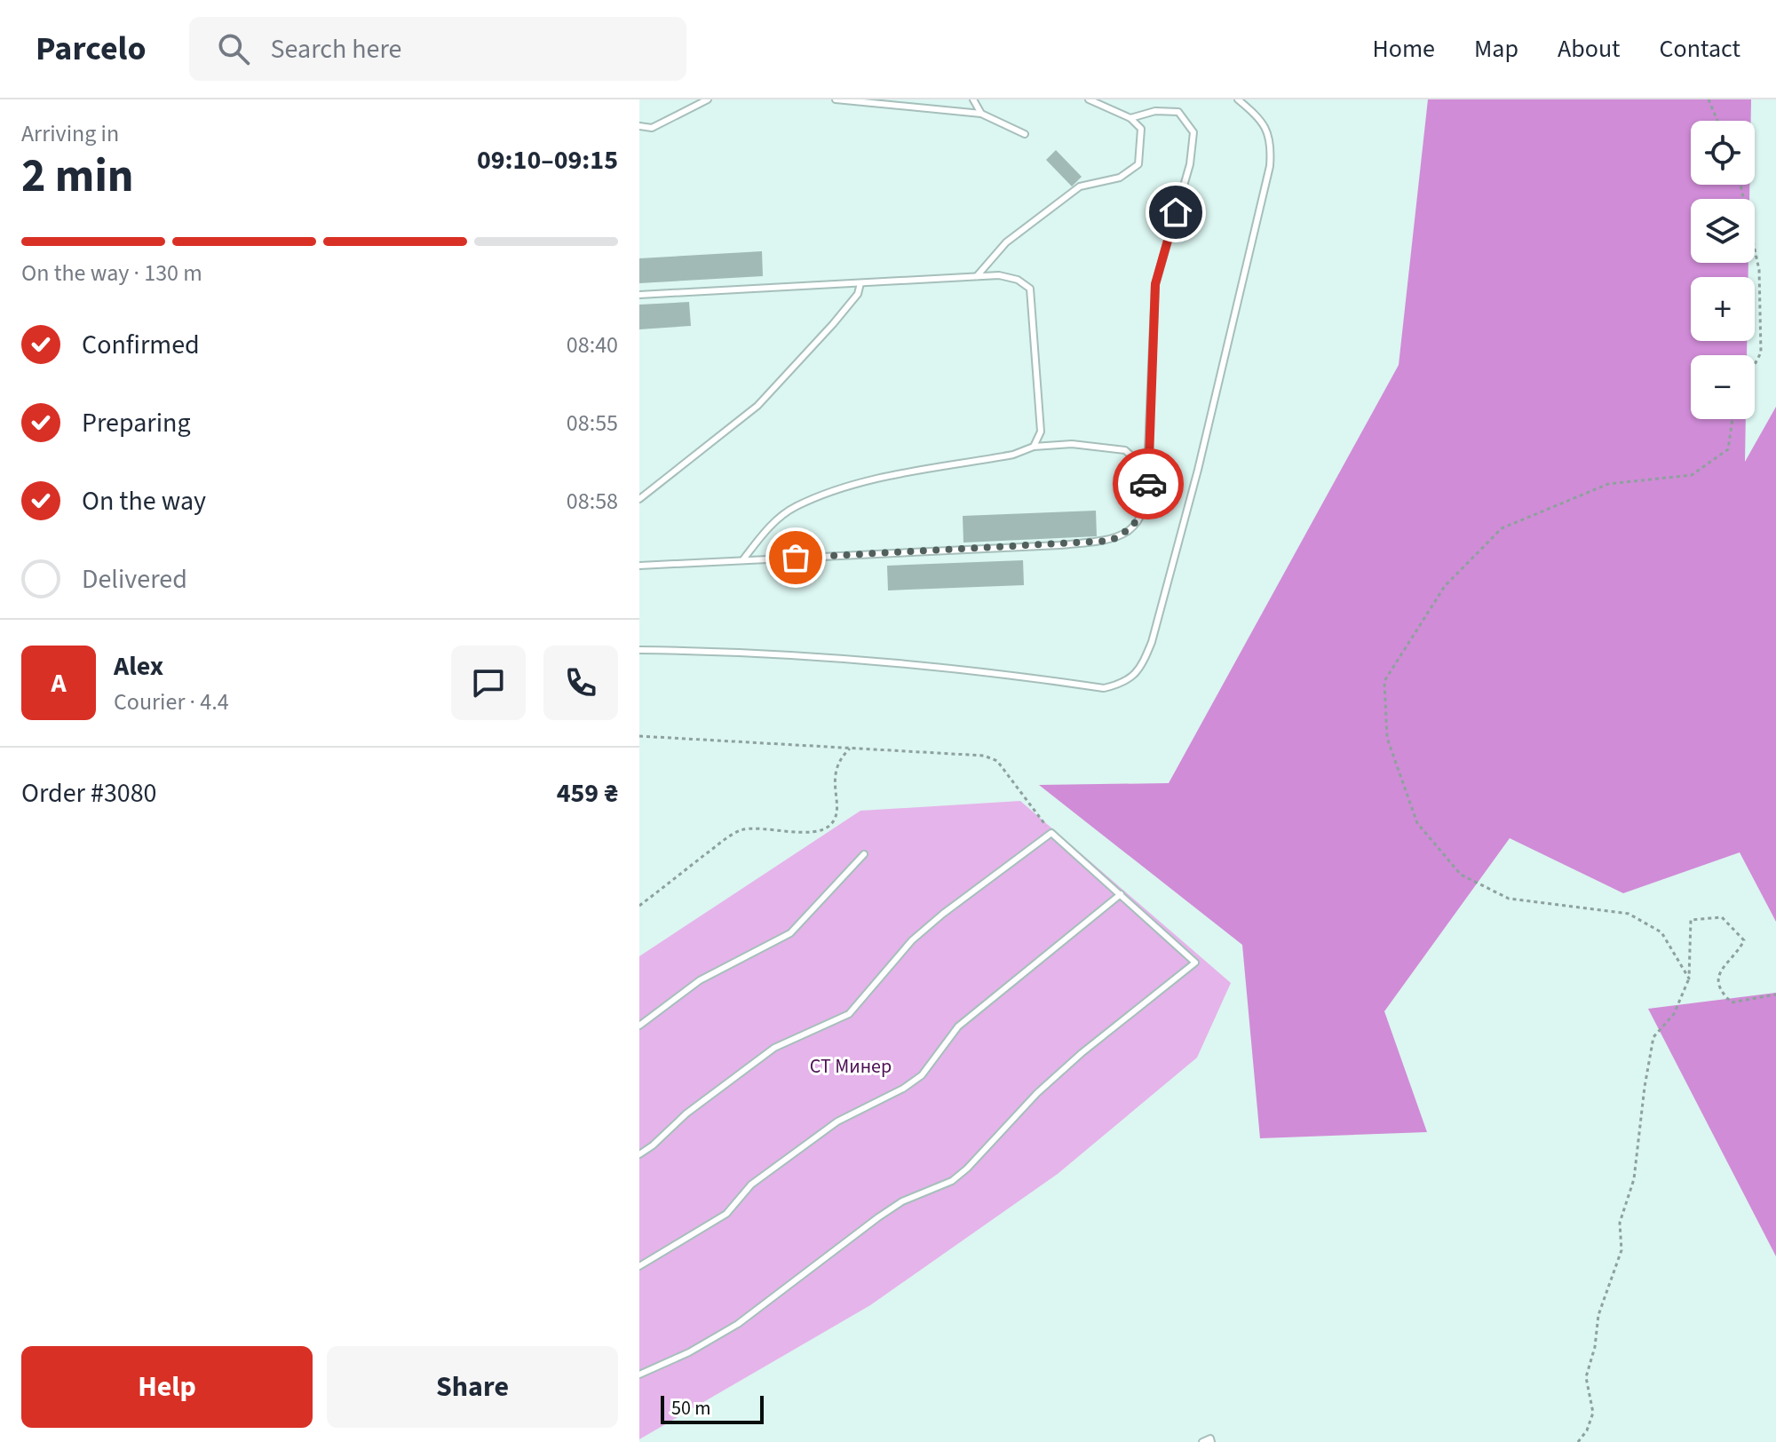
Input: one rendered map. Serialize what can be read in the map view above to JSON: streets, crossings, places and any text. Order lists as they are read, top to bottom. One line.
{"parks":["СТ Минер"],"scale_bar":"50 m","page":{"header":"Parcelo","search":"Search here","nav":["Home","Map","About","Contact"],"heading":["2 min","Arriving in","09:10–09:15"],"panel":["Alex","Courier · 4.4","Order #3080","459 ₴"],"map_buttons":["+","−"],"bar":"On the way · 130 m","list":[["Confirmed","08:40"],["Preparing","08:55"],["On the way","08:58"],"Delivered"],"round":"A","buttons":["Help","Share"],"scale":"50 m"}}
